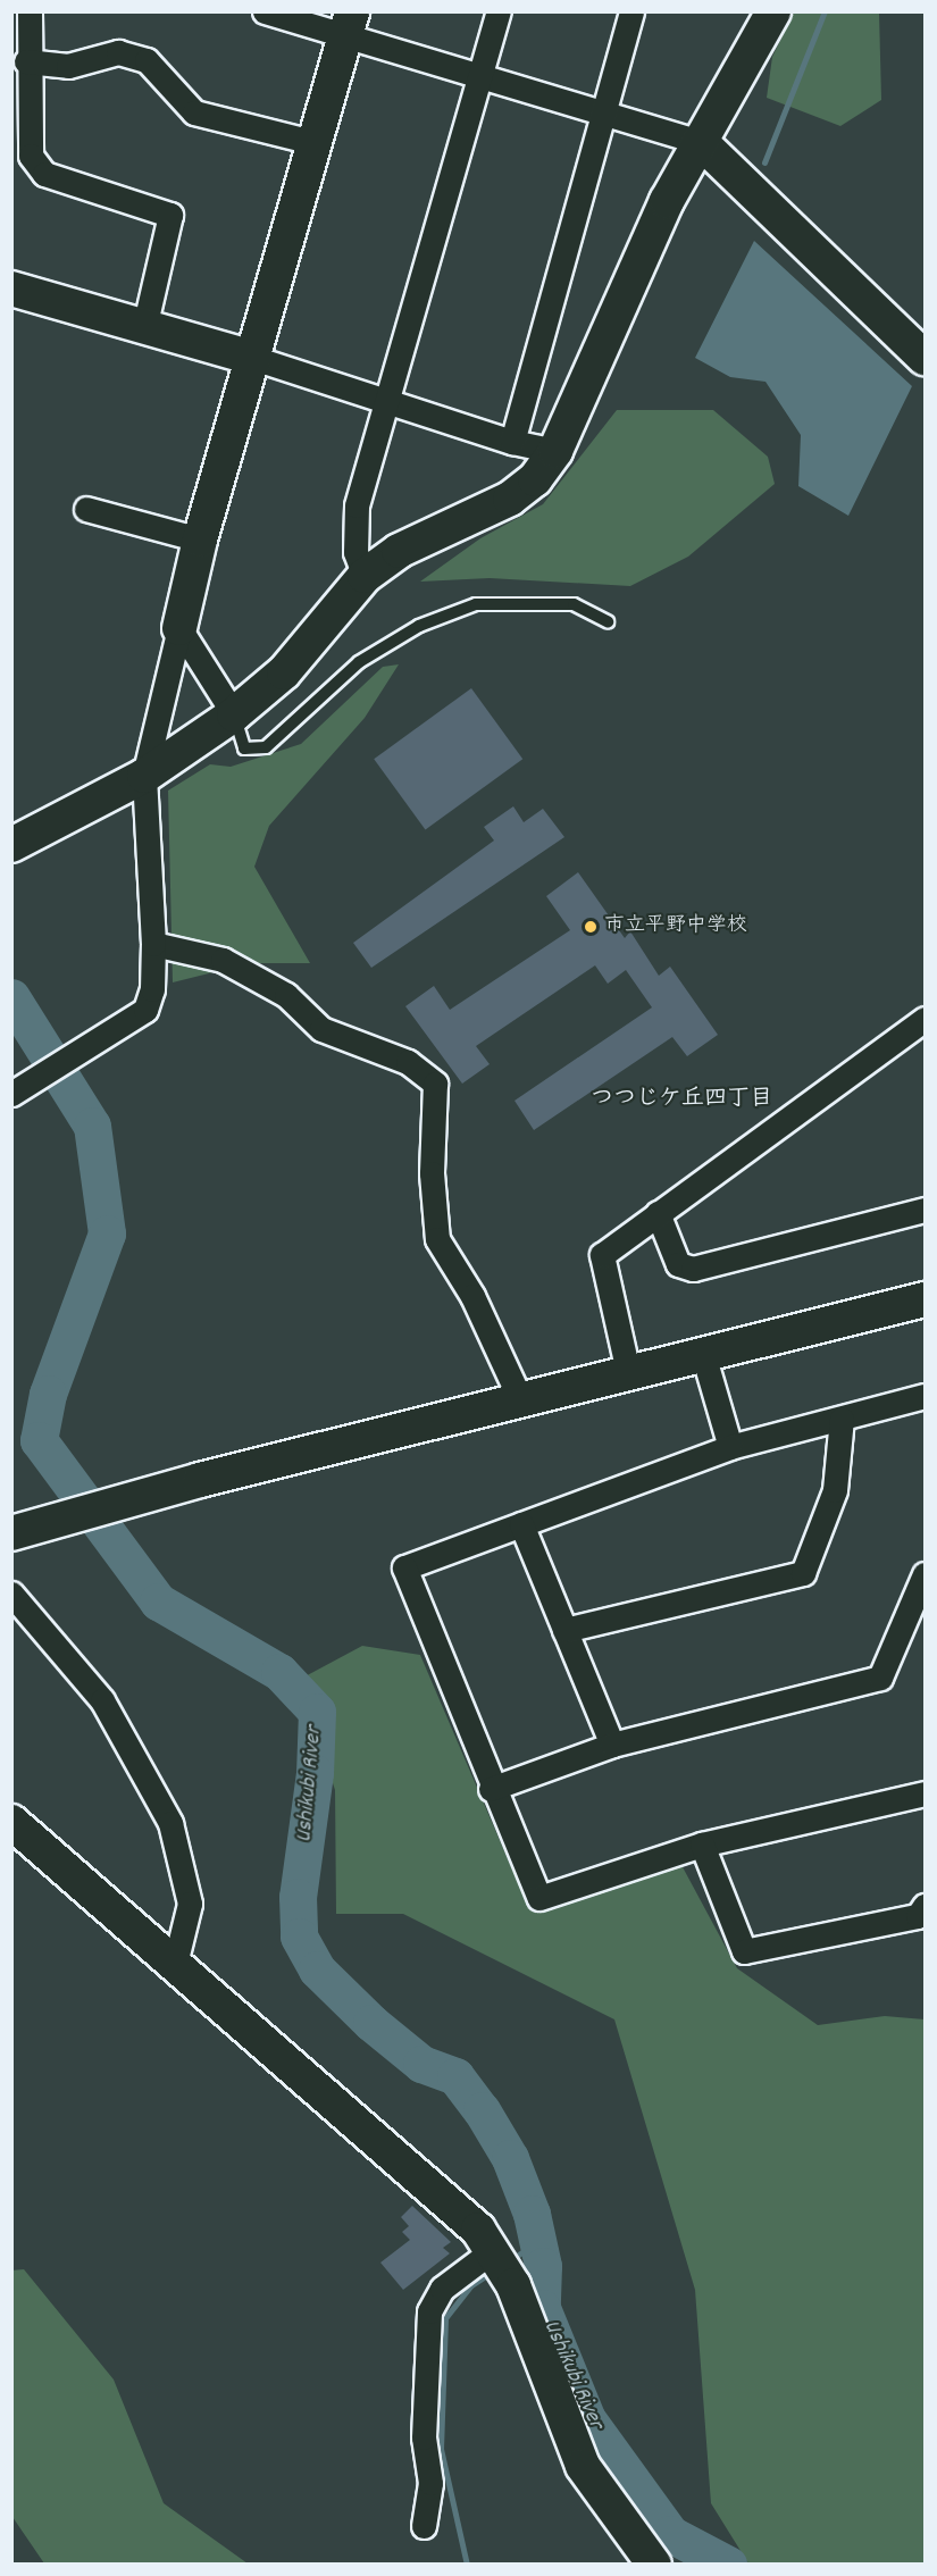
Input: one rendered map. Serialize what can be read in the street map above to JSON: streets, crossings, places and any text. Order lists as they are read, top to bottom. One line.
{"districts":["つつじケ丘四丁目"],"water":["Ushikubi River"],"places":["市立平野中学校"]}
